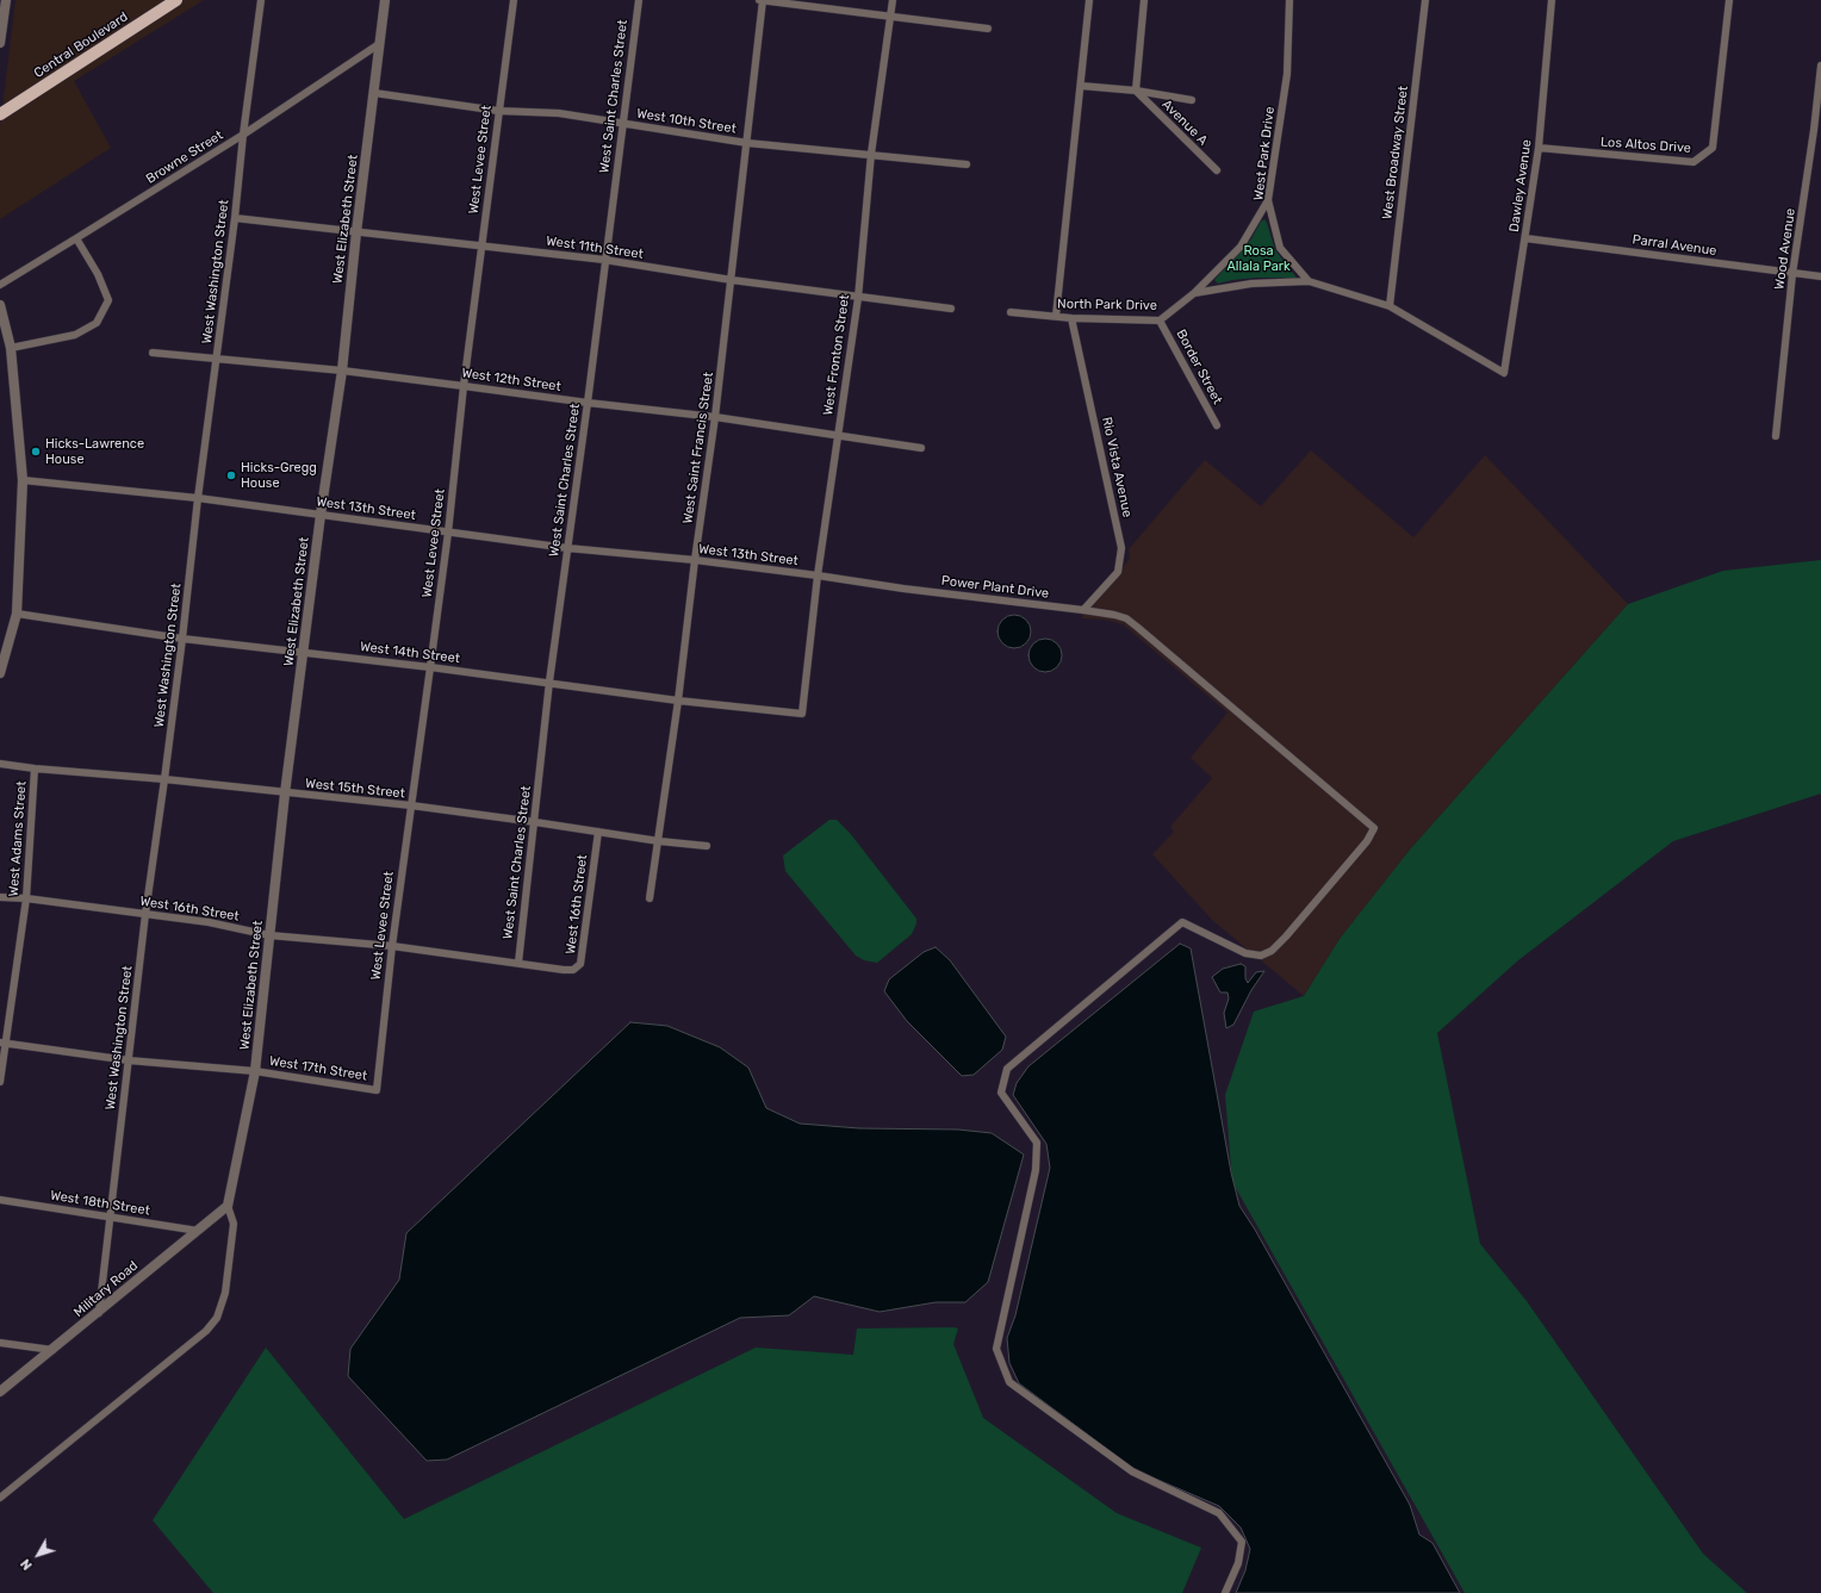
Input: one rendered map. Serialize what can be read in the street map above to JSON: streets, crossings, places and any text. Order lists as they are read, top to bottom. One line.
{"streets":{"main road":["Central Boulevard"],"street":["West Saint Charles Street","West 10th Street","Avenue A","Los Altos Drive","West Broadway Street","West Park Drive","Browne Street","West Levee Street","Dawley Avenue","West Elizabeth Street","Parral Avenue","West 11th Street","Wood Avenue","West Washington Street","North Park Drive","West Fronton Street","Border Street","West 12th Street","West Saint Francis Street","Rio Vista Avenue","West 13th Street","Power Plant Drive","West 14th Street","West 15th Street","West Adams Street","West 16th Street","West 17th Street","West 18th Street","Military Road"]},"crossings":[["West Saint Charles Street","West 10th Street"],["West Saint Charles Street","West 11th Street"],["West Saint Charles Street","West 12th Street"],["West Saint Charles Street","West 13th Street"],["West Saint Charles Street","West 14th Street"],["West Saint Charles Street","West 15th Street"],["West Saint Charles Street","West 16th Street"],["West 10th Street","West Levee Street"],["West 10th Street","West Elizabeth Street"],["West 10th Street","West Fronton Street"],["West 10th Street","West Saint Francis Street"],["Los Altos Drive","Dawley Avenue"],["West Broadway Street","Dawley Avenue"],["West Park Drive","North Park Drive"],["Browne Street","West Elizabeth Street"],["Browne Street","West Washington Street"],["West Levee Street","West 11th Street"],["West Levee Street","West 12th Street"],["West Levee Street","West 13th Street"],["West Levee Street","West 14th Street"],["West Levee Street","West 15th Street"],["West Levee Street","West 16th Street"],["West Levee Street","West 17th Street"],["Dawley Avenue","Parral Avenue"],["West Elizabeth Street","West 11th Street"],["West Elizabeth Street","West 12th Street"],["West Elizabeth Street","West 13th Street"],["West Elizabeth Street","West 14th Street"],["West Elizabeth Street","West 15th Street"],["West Elizabeth Street","West 16th Street"],["West Elizabeth Street","West 17th Street"],["West Elizabeth Street","Military Road"],["Parral Avenue","Wood Avenue"],["West 11th Street","West Washington Street"],["West 11th Street","West Fronton Street"],["West 11th Street","West Saint Francis Street"],["West Washington Street","West 12th Street"],["West Washington Street","West 13th Street"],["West Washington Street","West 14th Street"],["West Washington Street","West 15th Street"],["West Washington Street","West 16th Street"],["West Washington Street","West 17th Street"],["West Washington Street","West 18th Street"],["West Washington Street","Military Road"],["North Park Drive","Border Street"],["North Park Drive","Rio Vista Avenue"],["West Fronton Street","West 12th Street"],["West Fronton Street","West 13th Street"],["West Fronton Street","West 14th Street"],["West 12th Street","West Saint Francis Street"],["West Saint Francis Street","West 13th Street"],["West Saint Francis Street","West 14th Street"],["West Saint Francis Street","West 15th Street"],["Rio Vista Avenue","Power Plant Drive"],["West 13th Street","Power Plant Drive"],["West 15th Street","West Adams Street"],["West 15th Street","West 16th Street"],["West Adams Street","West 16th Street"],["West Adams Street","West 17th Street"],["West 18th Street","Military Road"]],"parks":["Rosa Allala Park"],"places":["Hicks-Lawrence House","Hicks-Gregg House"],"north":"bottom left"}
